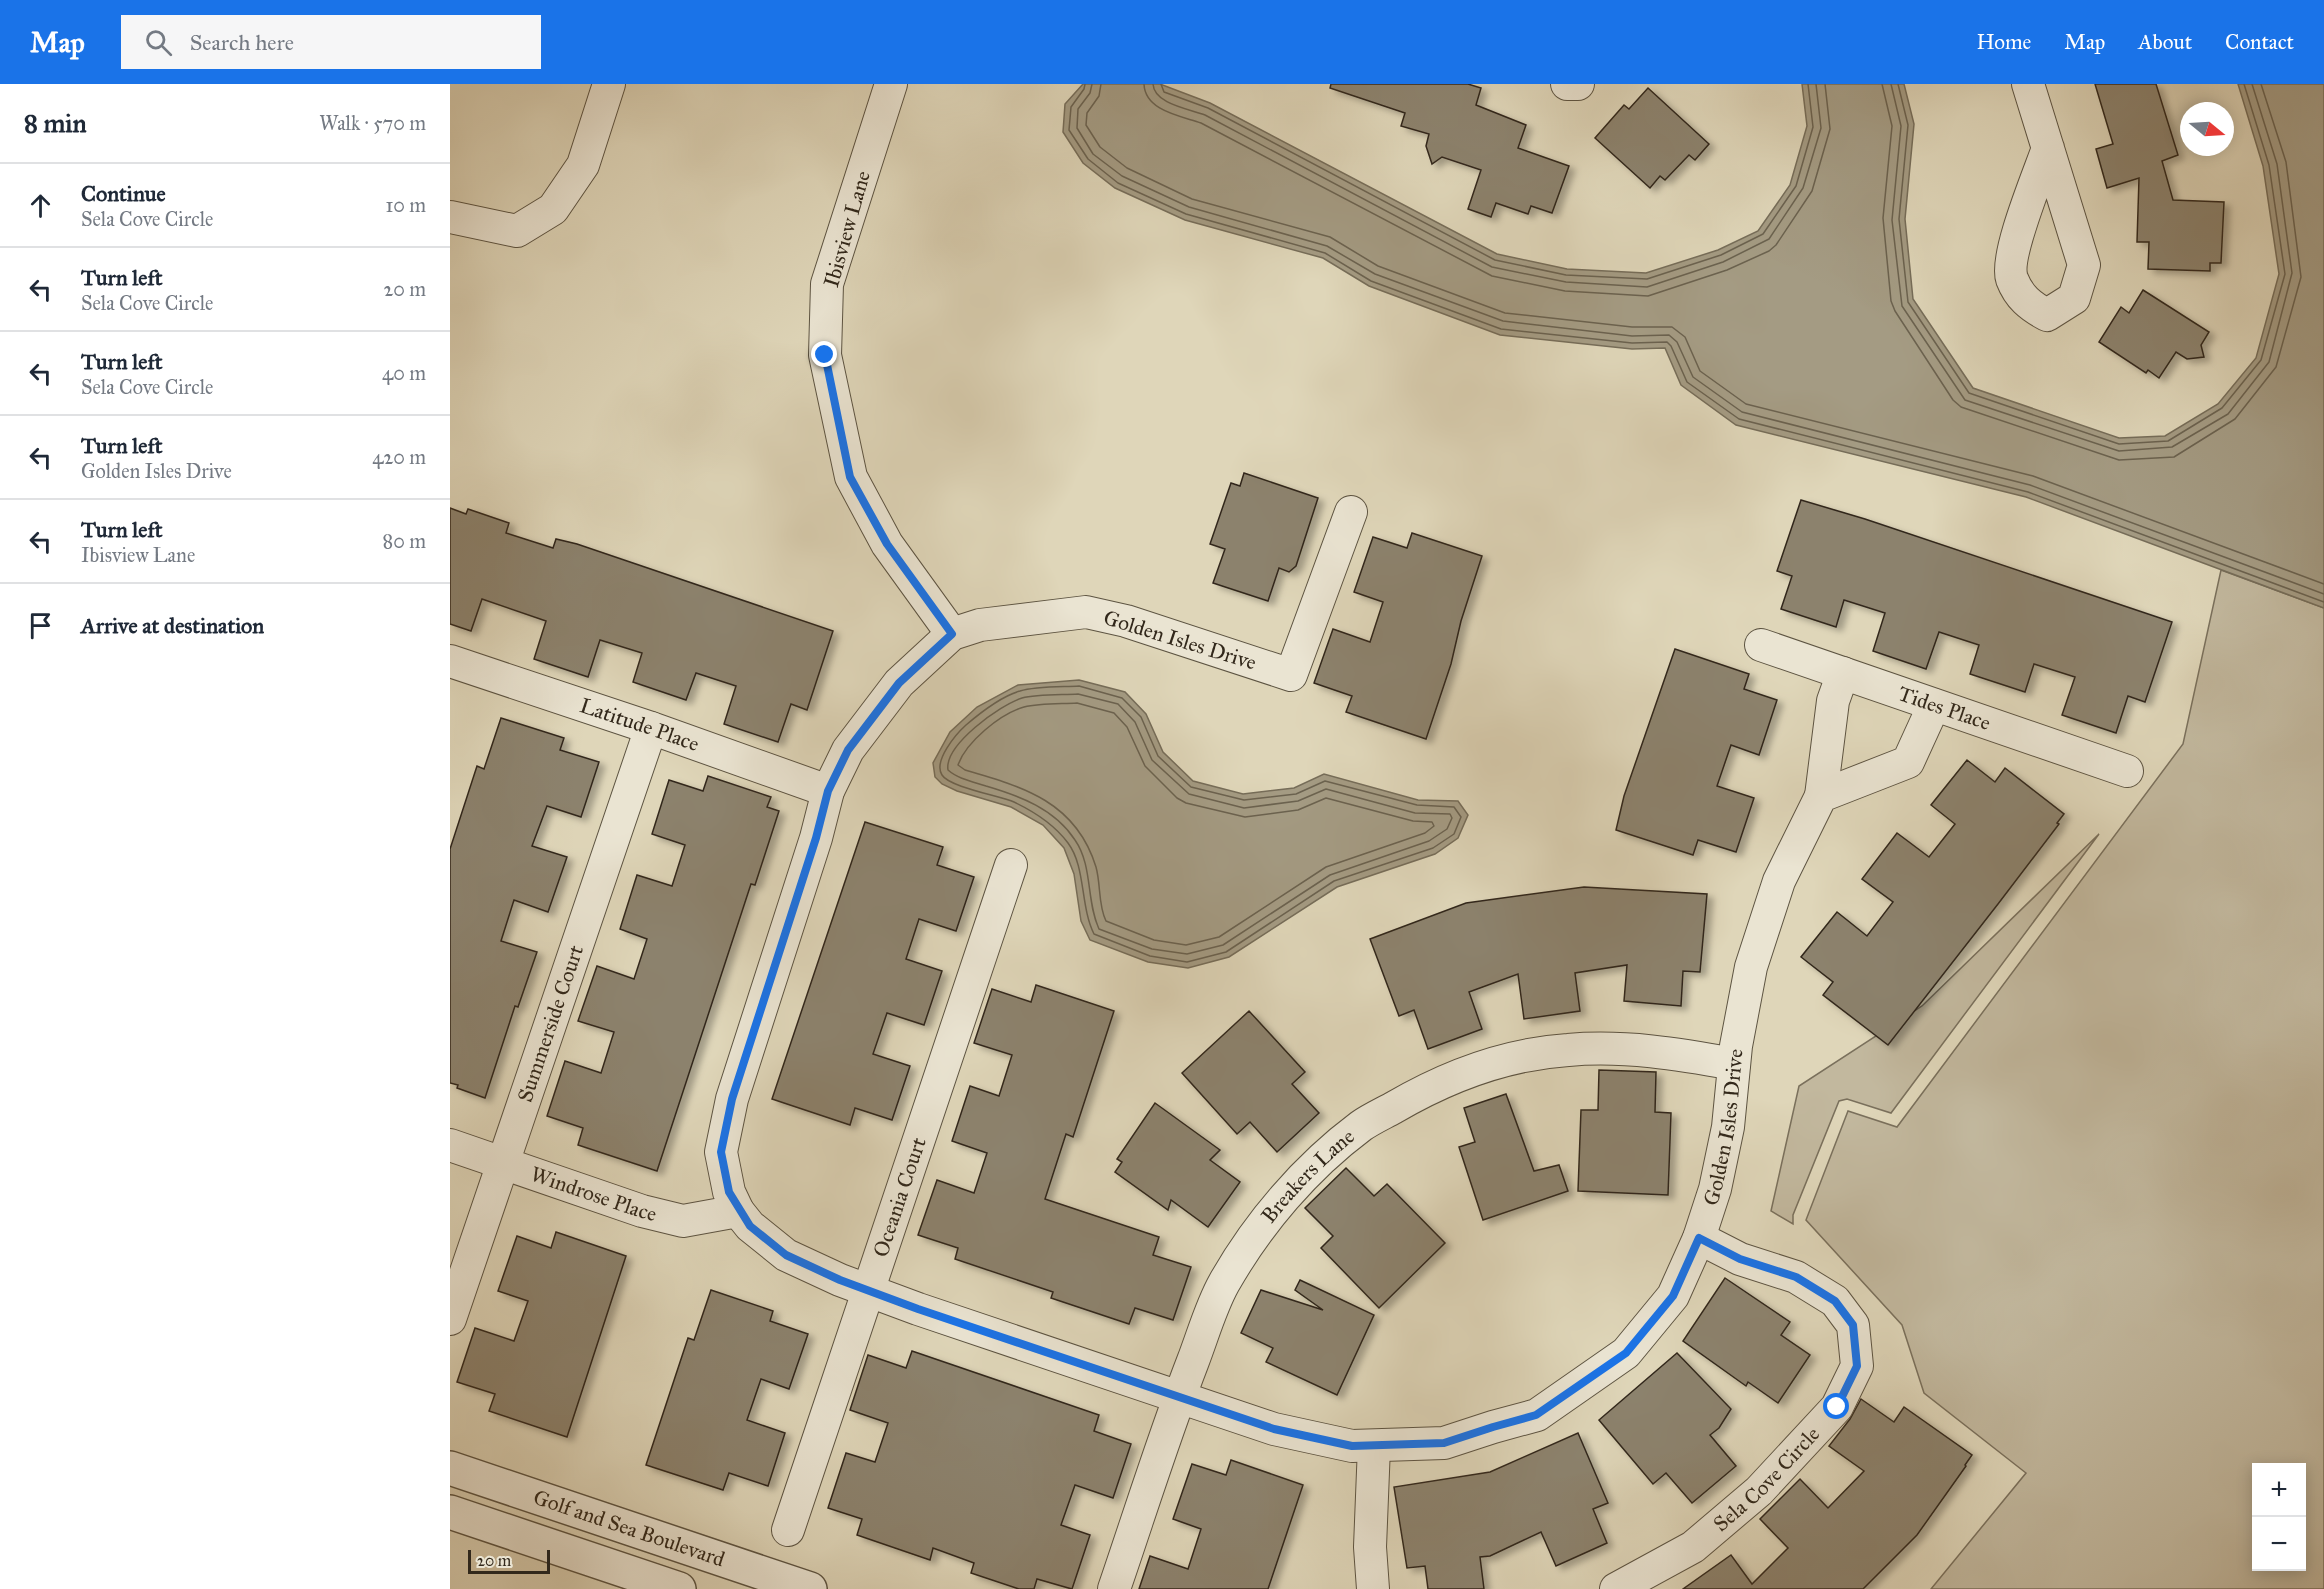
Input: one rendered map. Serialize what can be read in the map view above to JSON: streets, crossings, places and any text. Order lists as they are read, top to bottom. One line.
{"streets":{"street":["Ibisview Lane","Golden Isles Drive","Tides Place","Latitude Place","Summerside Court","Breakers Lane","Windrose Place","Oceania Court","Sela Cove Circle","Golf and Sea Boulevard"]},"crossings":[["Ibisview Lane","Golden Isles Drive"],["Golden Isles Drive","Tides Place"],["Golden Isles Drive","Latitude Place"],["Golden Isles Drive","Breakers Lane"],["Golden Isles Drive","Windrose Place"],["Golden Isles Drive","Oceania Court"],["Golden Isles Drive","Sela Cove Circle"],["Latitude Place","Summerside Court"],["Summerside Court","Windrose Place"]],"scale_bar":"20 m","north":"right","page":{"header":"Map","search":"Search here","nav":["Home","Map","About","Contact"],"heading":["8 min","Walk · 570 m"],"list":[["Continue","Sela Cove Circle","10 m"],["Turn left","Sela Cove Circle","20 m"],["Turn left","Sela Cove Circle","40 m"],["Turn left","Golden Isles Drive","420 m"],["Turn left","Ibisview Lane","80 m"],"Arrive at destination"],"map_buttons":["+","−"],"scale":"20 m"}}
